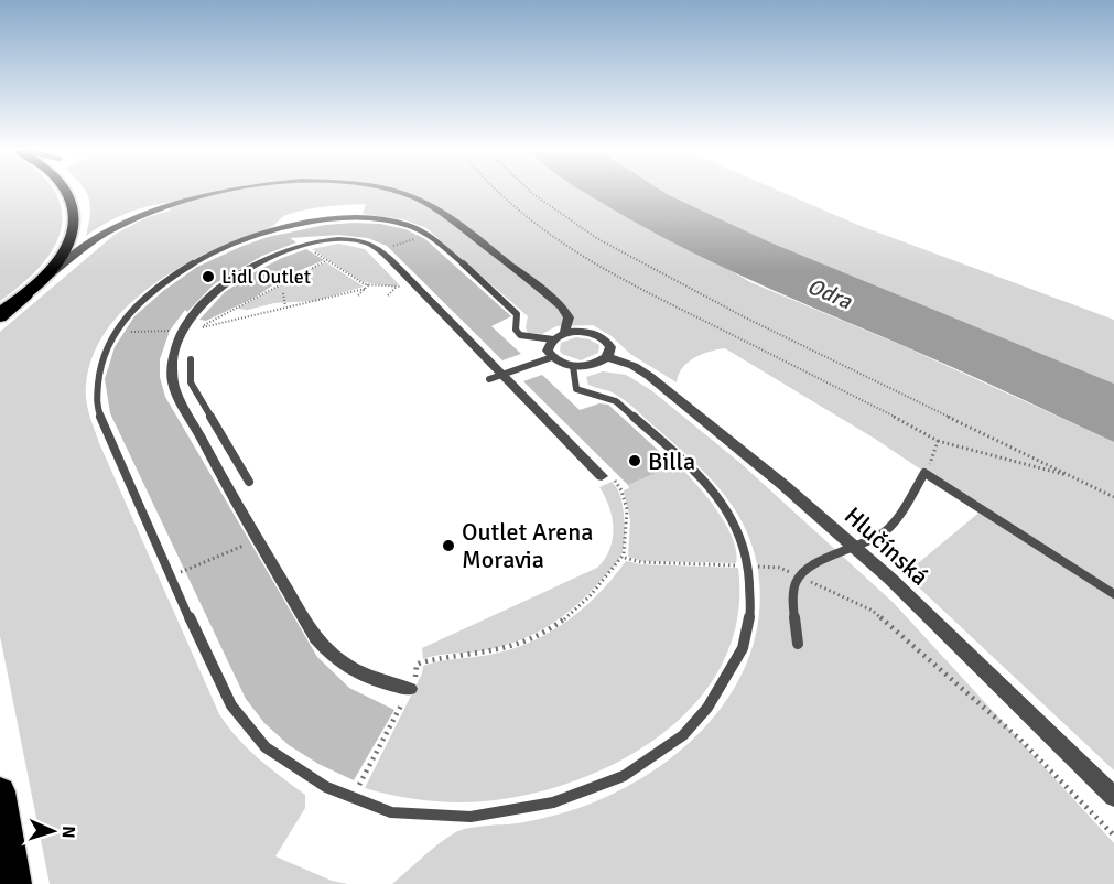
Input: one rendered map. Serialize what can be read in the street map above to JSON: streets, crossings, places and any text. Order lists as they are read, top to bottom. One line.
{"streets":{"street":["Hlučínská"]},"water":["Odra"],"places":["Lidl Outlet","Billa","Outlet Arena Moravia"],"north":"right"}
